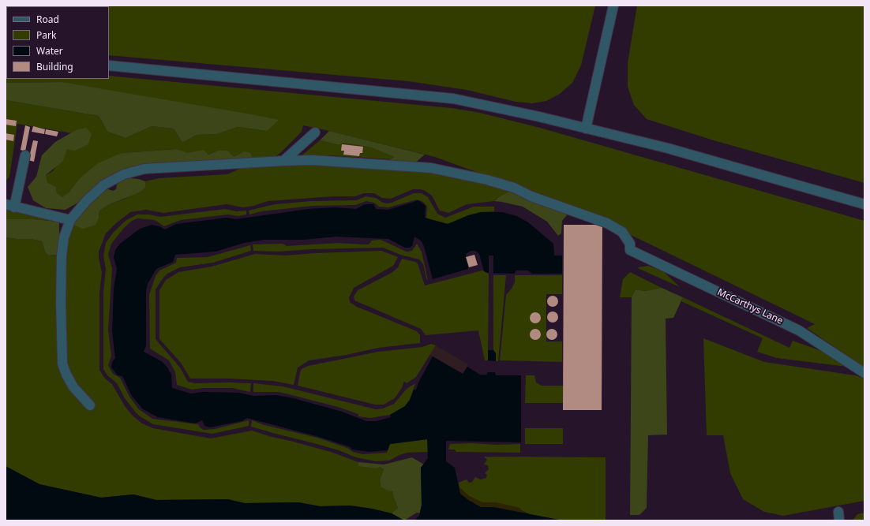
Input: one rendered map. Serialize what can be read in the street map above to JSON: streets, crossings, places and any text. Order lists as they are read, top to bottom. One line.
{"streets":{"street":["McCarthys Lane"]},"legend":["Road","Park","Water","Building"]}
